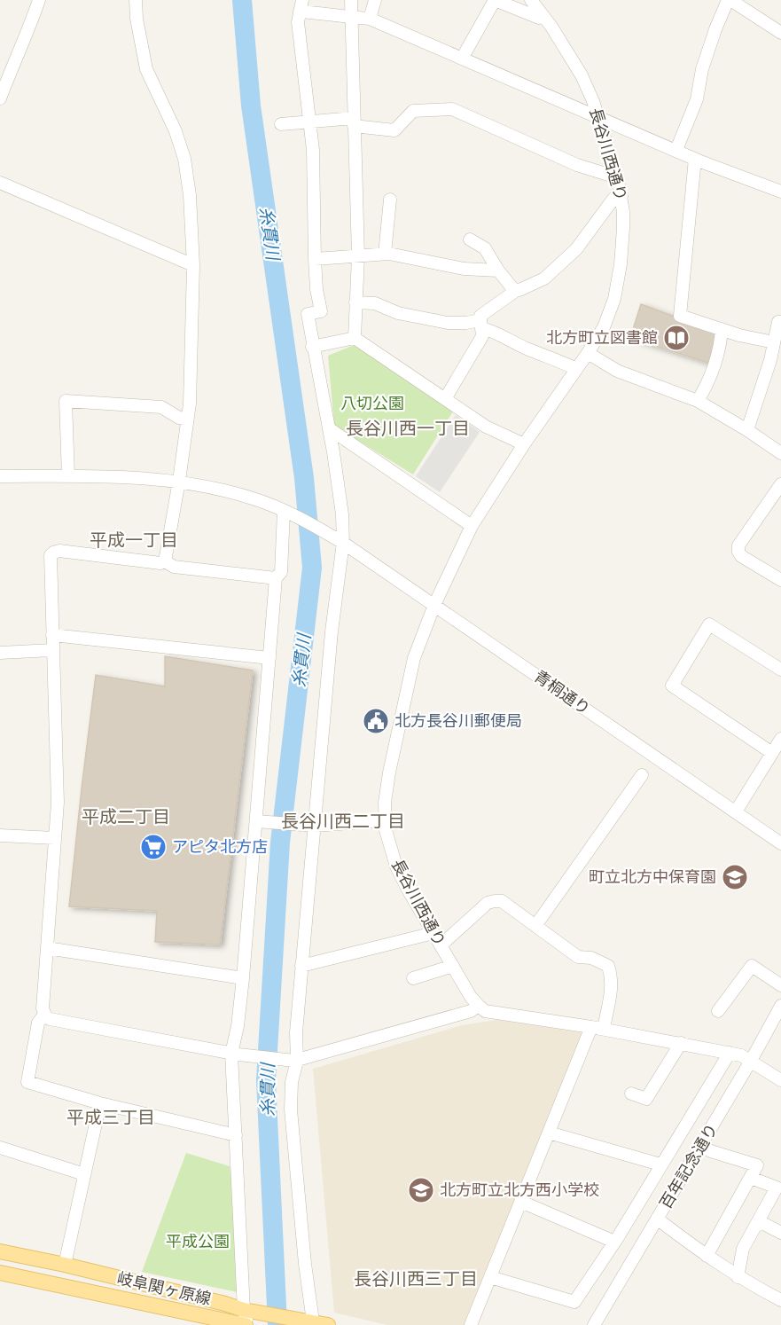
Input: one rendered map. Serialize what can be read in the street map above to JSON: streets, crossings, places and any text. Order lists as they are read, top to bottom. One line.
{"streets":{"main road":["岐阜関ヶ原線"],"street":["長谷川西通り","青桐通り","百年記念通り"]},"crossings":[["長谷川西通り","青桐通り"]],"districts":["長谷川西一丁目","平成一丁目","平成二丁目","長谷川西二丁目","平成三丁目","長谷川西三丁目"],"water":["糸貫川"],"parks":["八切公園","平成公園"],"places":{"library":["北方町立図書館"],"public building":["北方長谷川郵便局"],"supermarket":["アピタ北方店"],"school or university":["町立北方中保育園","北方町立北方西小学校"]}}
